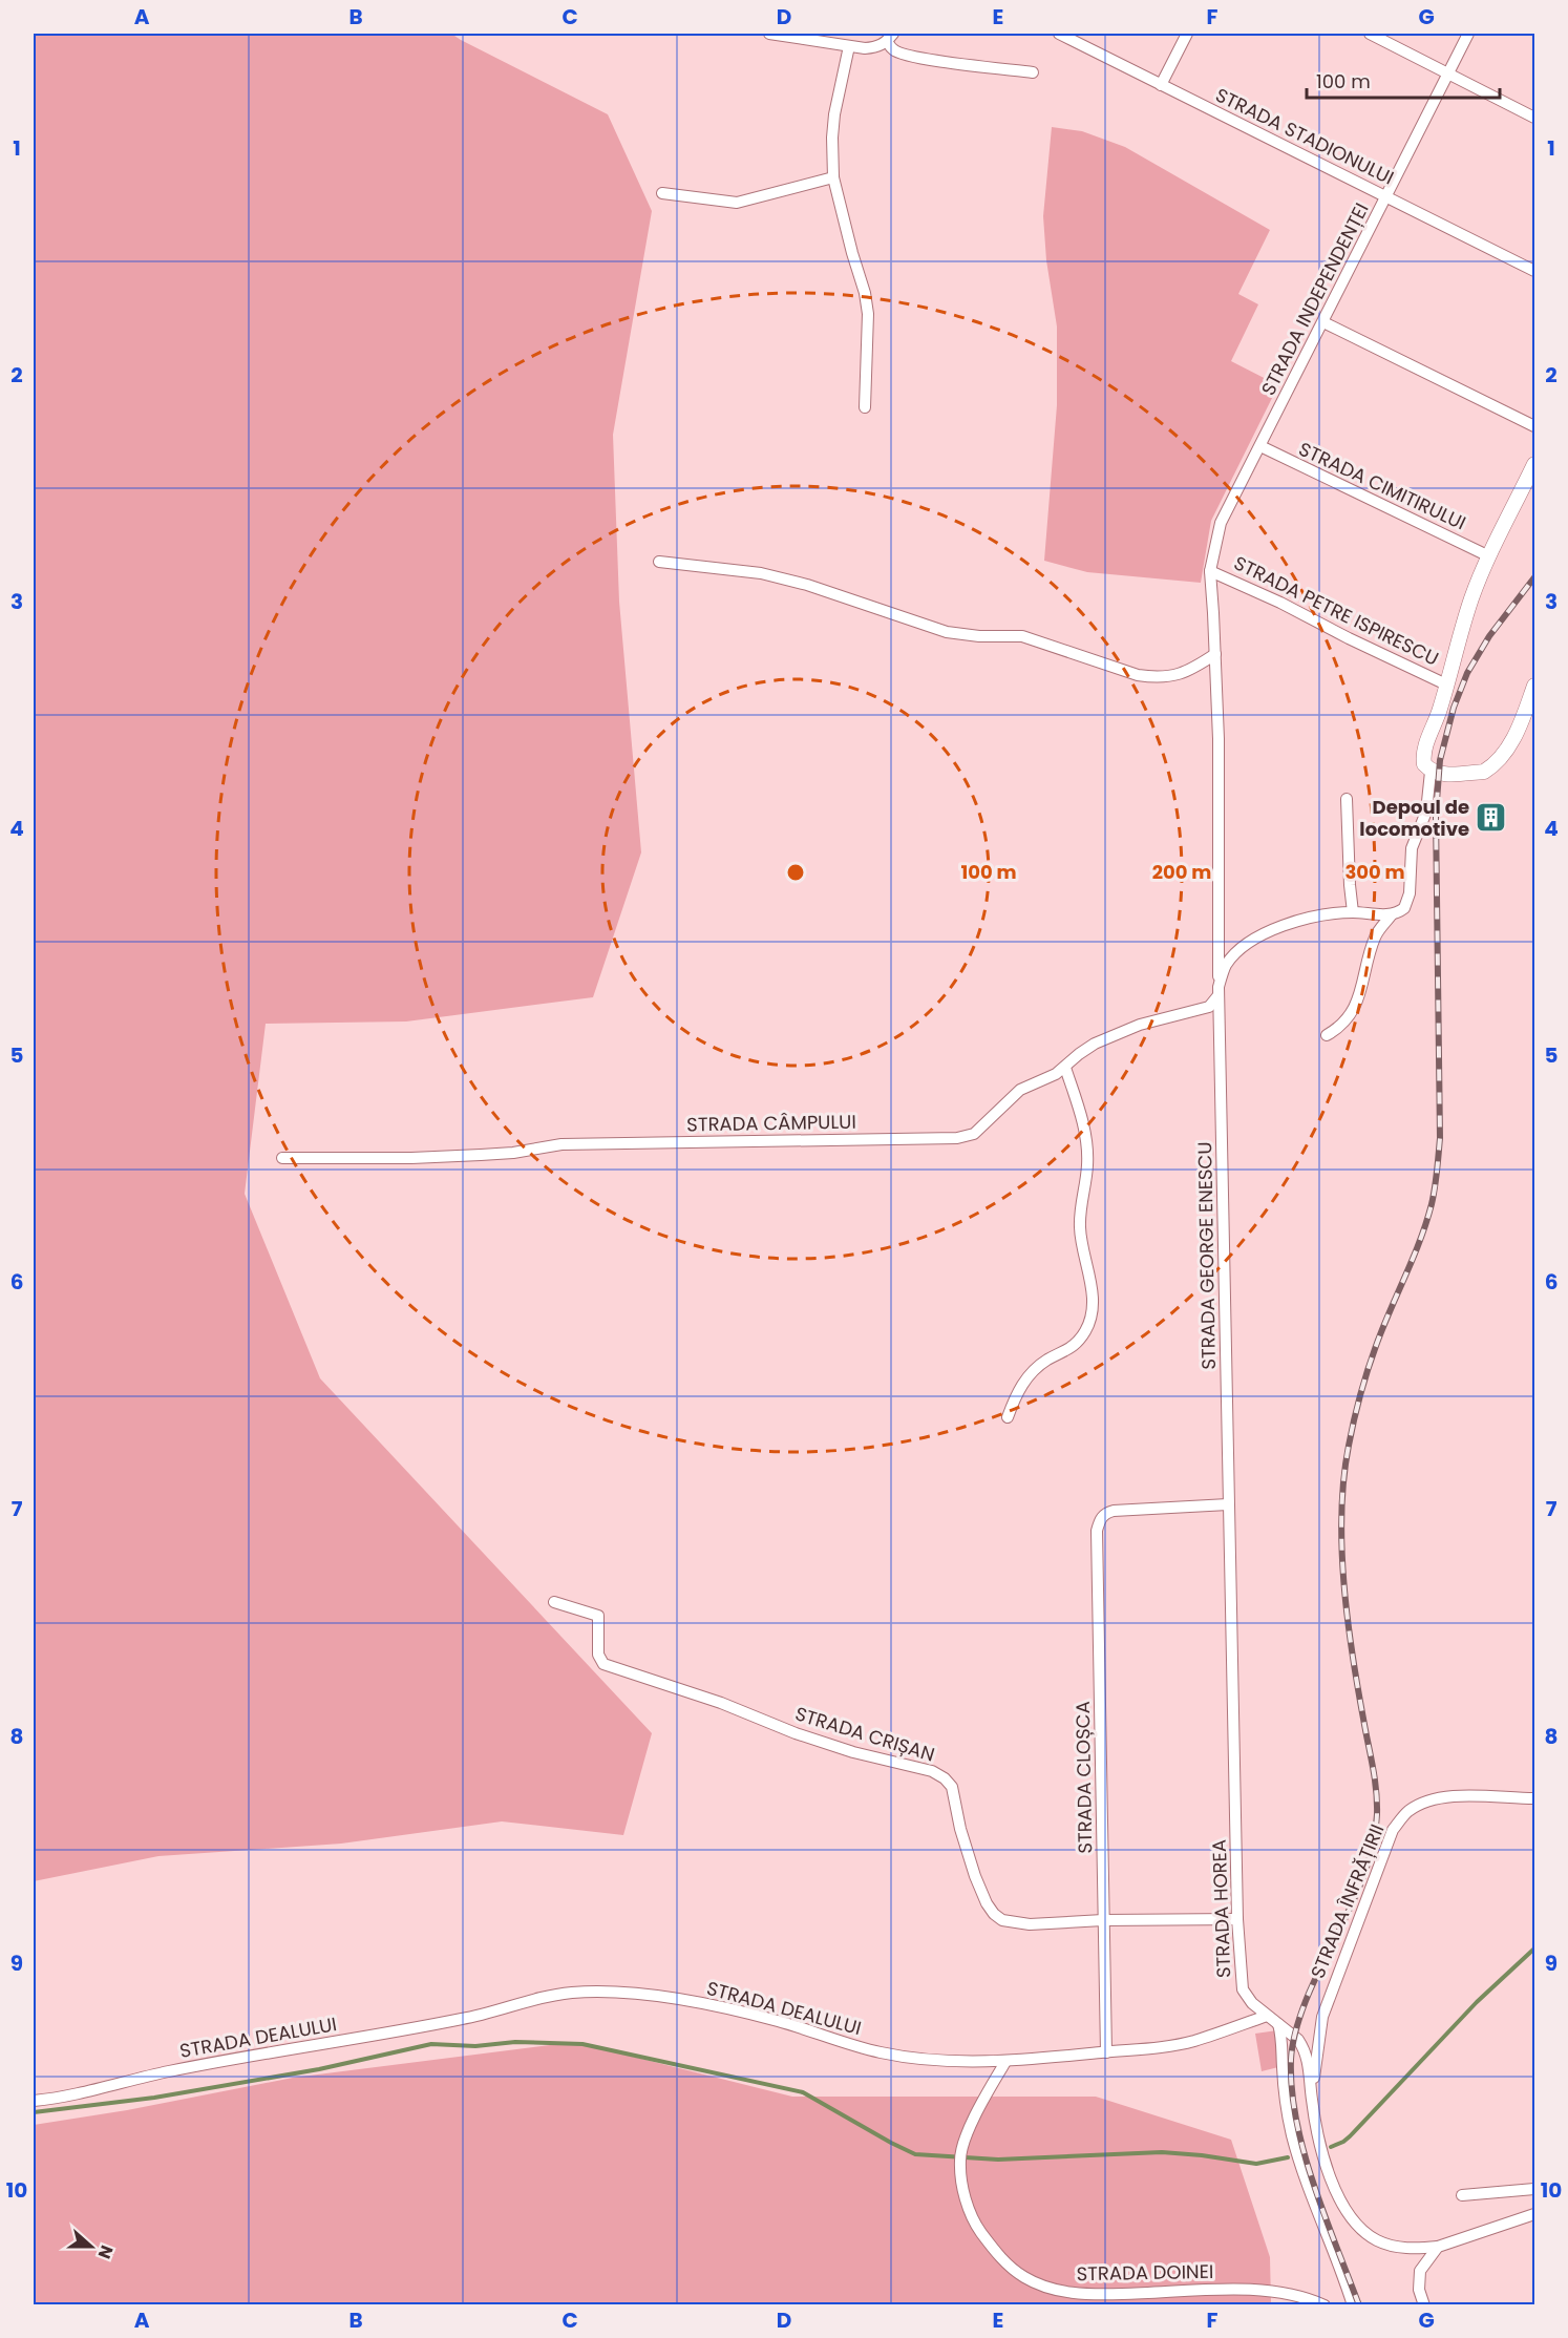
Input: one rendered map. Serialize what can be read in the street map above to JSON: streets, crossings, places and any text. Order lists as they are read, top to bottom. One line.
{"streets":{"street":["STRADA STADIONULUI","STRADA INDEPENDENȚEI","STRADA CIMITIRULUI","STRADA PETRE ISPIRESCU","STRADA CÂMPULUI","STRADA GEORGE ENESCU","STRADA CRIȘAN","STRADA CLOȘCA","STRADA ÎNFRĂȚIRII","STRADA HOREA","STRADA DEALULUI","STRADA DOINEI"]},"crossings":[["STRADA STADIONULUI","STRADA INDEPENDENȚEI"],["STRADA INDEPENDENȚEI","STRADA CIMITIRULUI"],["STRADA INDEPENDENȚEI","STRADA PETRE ISPIRESCU"],["STRADA INDEPENDENȚEI","STRADA GEORGE ENESCU"],["STRADA CÂMPULUI","STRADA GEORGE ENESCU"],["STRADA GEORGE ENESCU","STRADA CLOȘCA"],["STRADA GEORGE ENESCU","STRADA HOREA"],["STRADA CRIȘAN","STRADA CLOȘCA"],["STRADA CRIȘAN","STRADA HOREA"],["STRADA CLOȘCA","STRADA HOREA"],["STRADA CLOȘCA","STRADA DEALULUI"],["STRADA ÎNFRĂȚIRII","STRADA HOREA"],["STRADA HOREA","STRADA DEALULUI"],["STRADA DEALULUI","STRADA DOINEI"]],"places":{"building":["Depoul de locomotive"]},"scale_bar":"100 m","north":"right","grid":{"columns":["A","B","C","D","E","F","G"],"rows":["1","2","3","4","5","6","7","8","9","10"]},"rings":["100 m","200 m","300 m"]}
